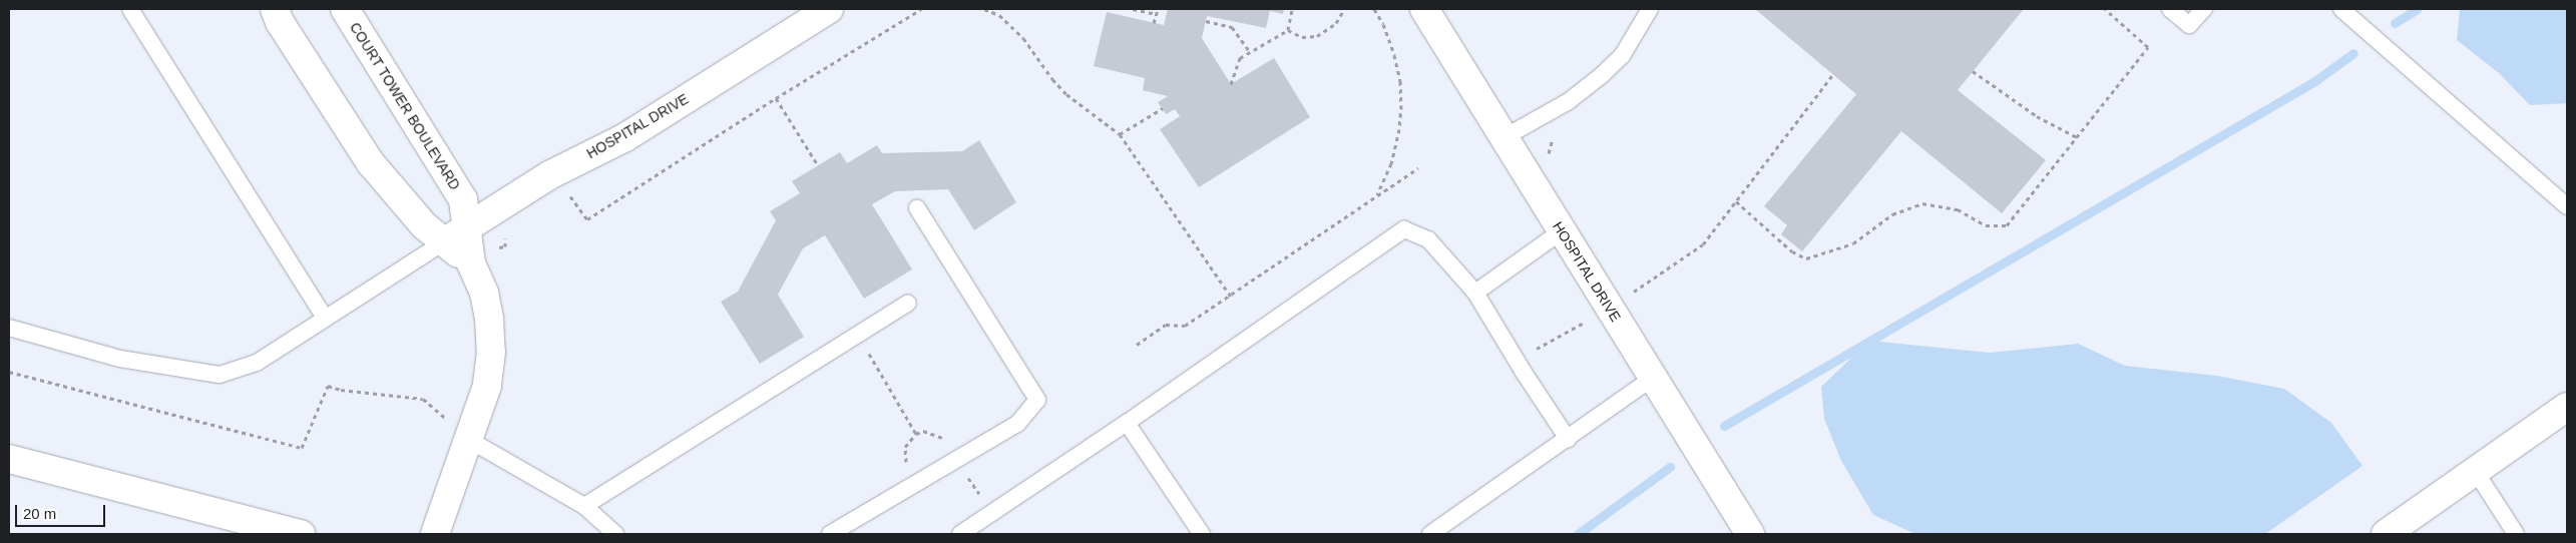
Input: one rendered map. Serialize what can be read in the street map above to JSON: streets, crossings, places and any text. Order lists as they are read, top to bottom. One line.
{"streets":{"street":["COURT TOWER BOULEVARD","HOSPITAL DRIVE"]},"crossings":[["COURT TOWER BOULEVARD","HOSPITAL DRIVE"]],"scale_bar":"20 m"}
